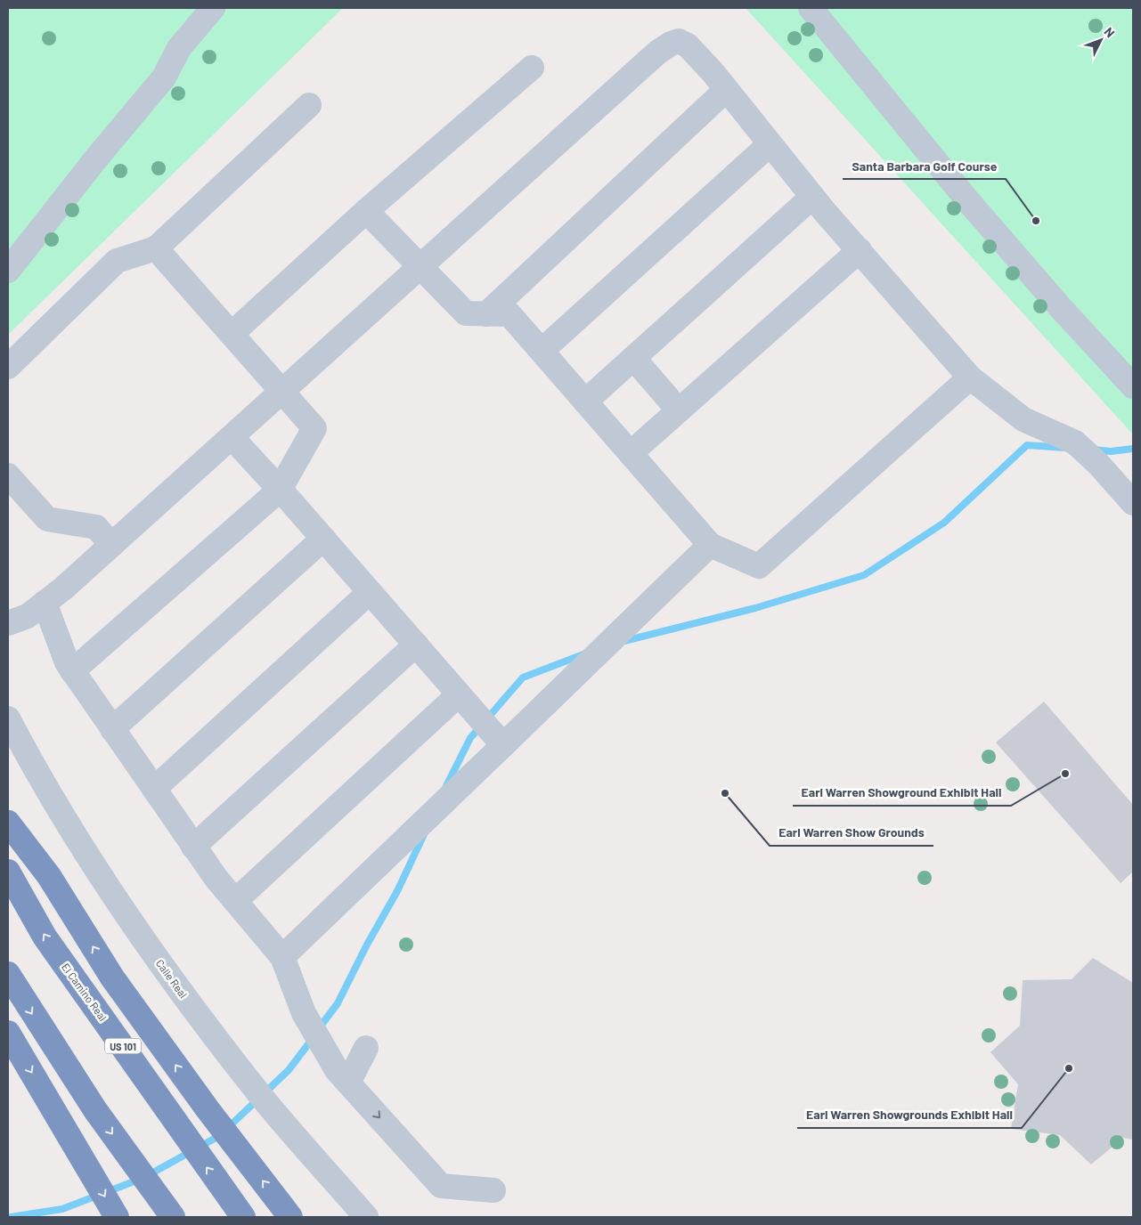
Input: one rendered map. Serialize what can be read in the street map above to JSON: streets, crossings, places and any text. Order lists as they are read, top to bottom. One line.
{"streets":{"highway":["El Camino Real","US 101"],"street":["Calle Real"]},"places":["Santa Barbara Golf Course","Earl Warren Showground Exhibit Hall","Earl Warren Show Grounds","Earl Warren Showgrounds Exhibit Hall"],"north":"top right"}
